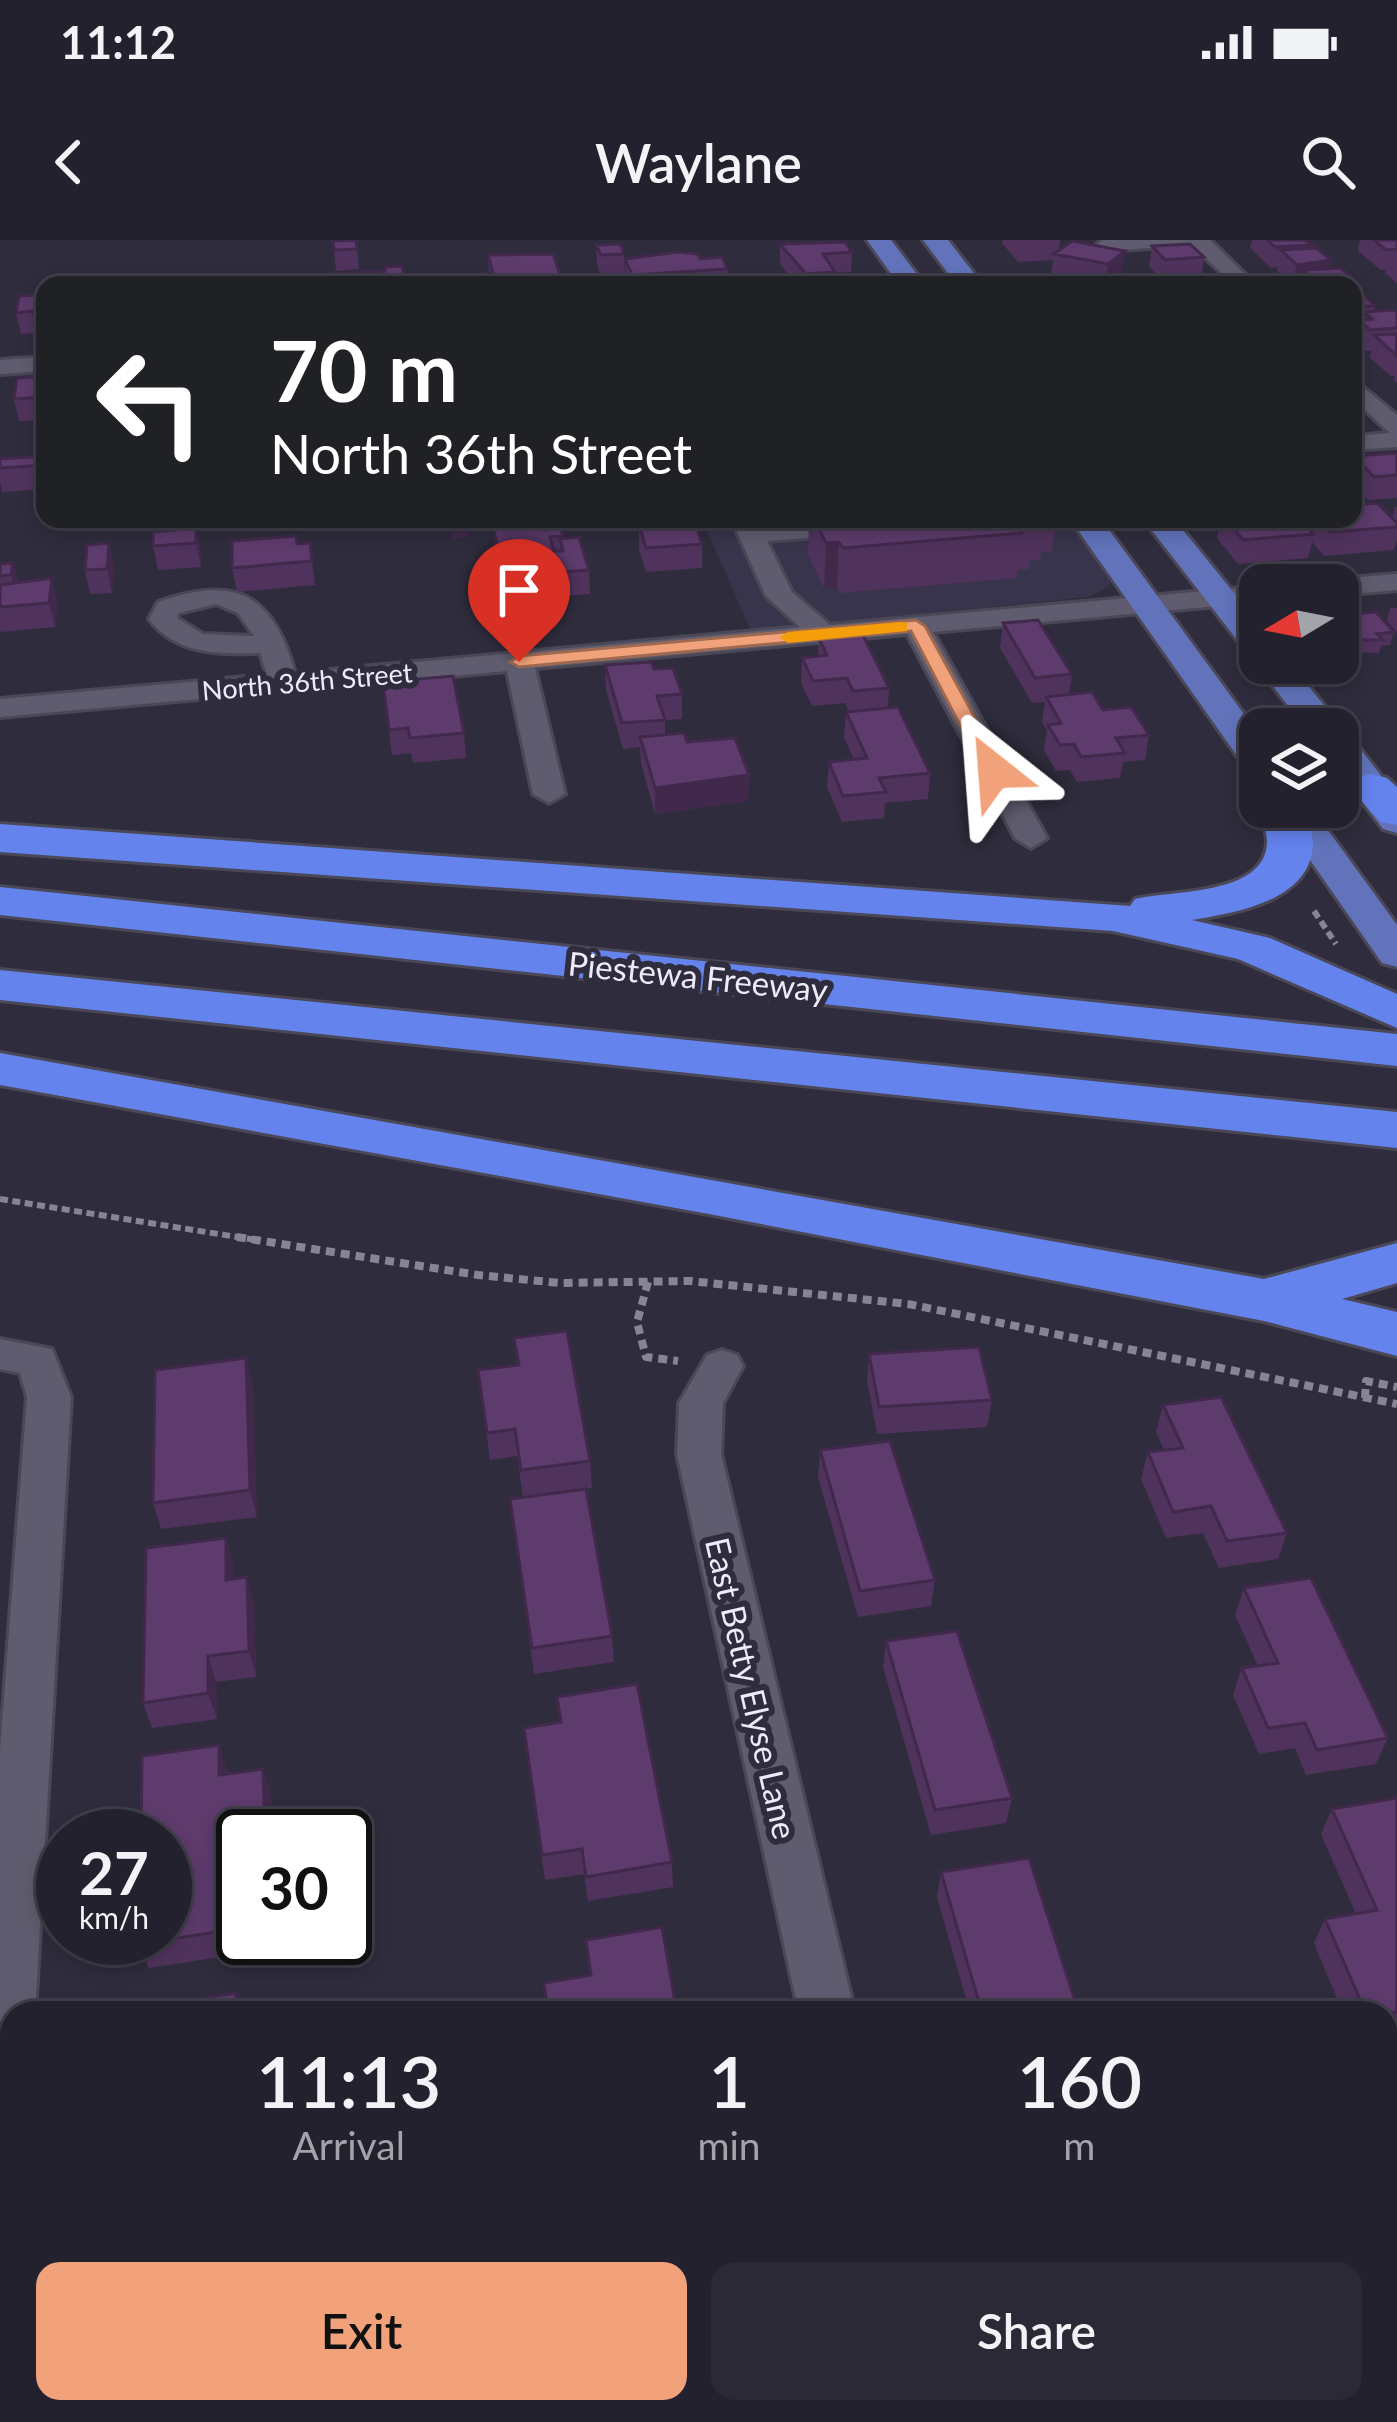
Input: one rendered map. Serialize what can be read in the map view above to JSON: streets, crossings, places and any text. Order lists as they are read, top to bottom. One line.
{"streets":{"highway":["Piestewa Freeway"],"street":["North 36th Street","East Betty Elyse Lane"]},"north":"left","page":{"status":"11:12","header":"Waylane","turn":["70 m","North 36th Street"],"speed":"27 km/h","limit":"30","eta":["11:13","Arrival","1","min","160","m"],"buttons":["Exit","Share"]}}
